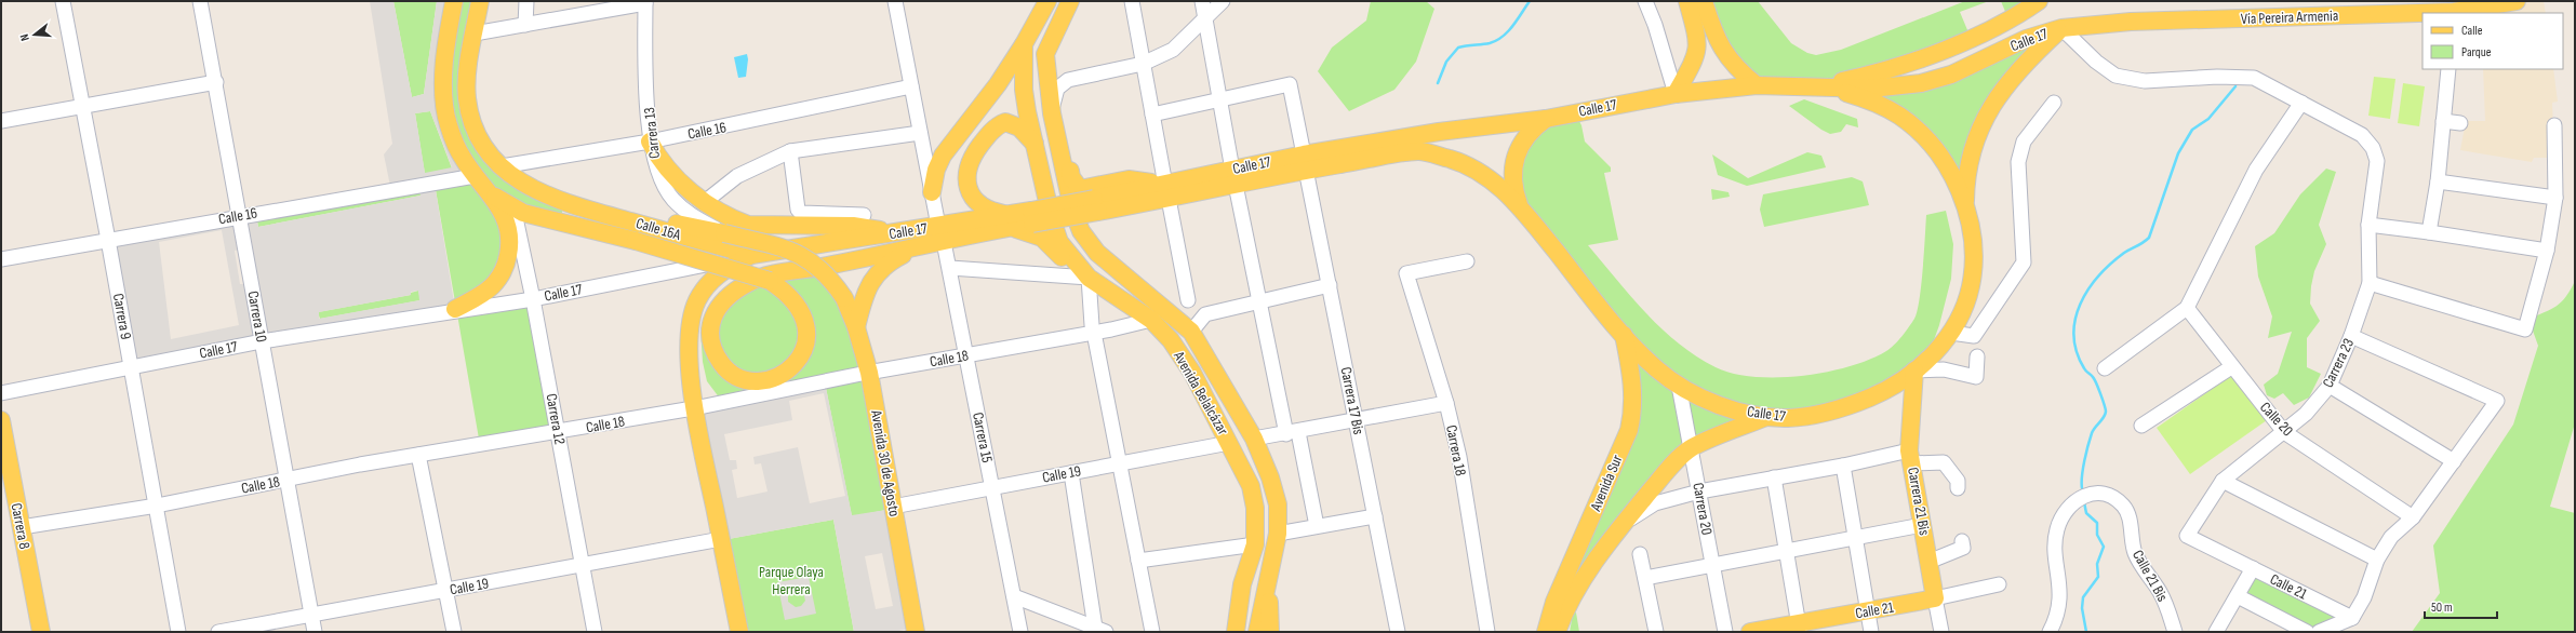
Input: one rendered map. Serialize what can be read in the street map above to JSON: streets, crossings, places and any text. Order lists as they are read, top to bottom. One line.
{"streets":{"main road":["Vía Pereira Armenia","Calle 17","Calle 16A","Avenida Belalcázar","Avenida 30 de Agosto","Avenida Sur","Carrera 21 Bis","Carrera 8","Calle 21"],"street":["Calle 16","Carrera 13","Carrera 9","Carrera 10","Calle 18","Carrera 23","Carrera 17 Bis","Carrera 12","Calle 20","Carrera 15","Carrera 18","Calle 19","Carrera 20","Calle 21 Bis"]},"crossings":[["Vía Pereira Armenia","Calle 17"],["Vía Pereira Armenia","Carrera 23"],["Calle 17","Calle 16A"],["Calle 17","Carrera 9"],["Calle 17","Carrera 10"],["Calle 17","Carrera 23"],["Calle 17","Carrera 17 Bis"],["Calle 17","Carrera 12"],["Calle 17","Carrera 15"],["Calle 17","Avenida Sur"],["Calle 17","Carrera 21 Bis"],["Calle 17","Carrera 20"],["Calle 16","Carrera 13"],["Calle 16","Carrera 9"],["Calle 16","Carrera 10"],["Calle 16","Carrera 15"],["Carrera 13","Avenida 30 de Agosto"],["Calle 16A","Carrera 12"],["Calle 16A","Avenida 30 de Agosto"],["Carrera 9","Calle 18"],["Carrera 10","Calle 18"],["Carrera 10","Calle 19"],["Calle 18","Avenida Belalcázar"],["Calle 18","Carrera 12"],["Calle 18","Carrera 15"],["Calle 18","Avenida 30 de Agosto"],["Calle 18","Carrera 8"],["Carrera 23","Calle 20"],["Carrera 23","Calle 21"],["Avenida Belalcázar","Calle 19"],["Carrera 12","Calle 19"],["Carrera 15","Calle 19"],["Avenida 30 de Agosto","Calle 19"],["Avenida Sur","Carrera 20"],["Carrera 21 Bis","Calle 21"]],"parks":["Parque Olaya Herrera"],"legend":["Calle","Parque"],"scale_bar":"50 m","north":"left"}
